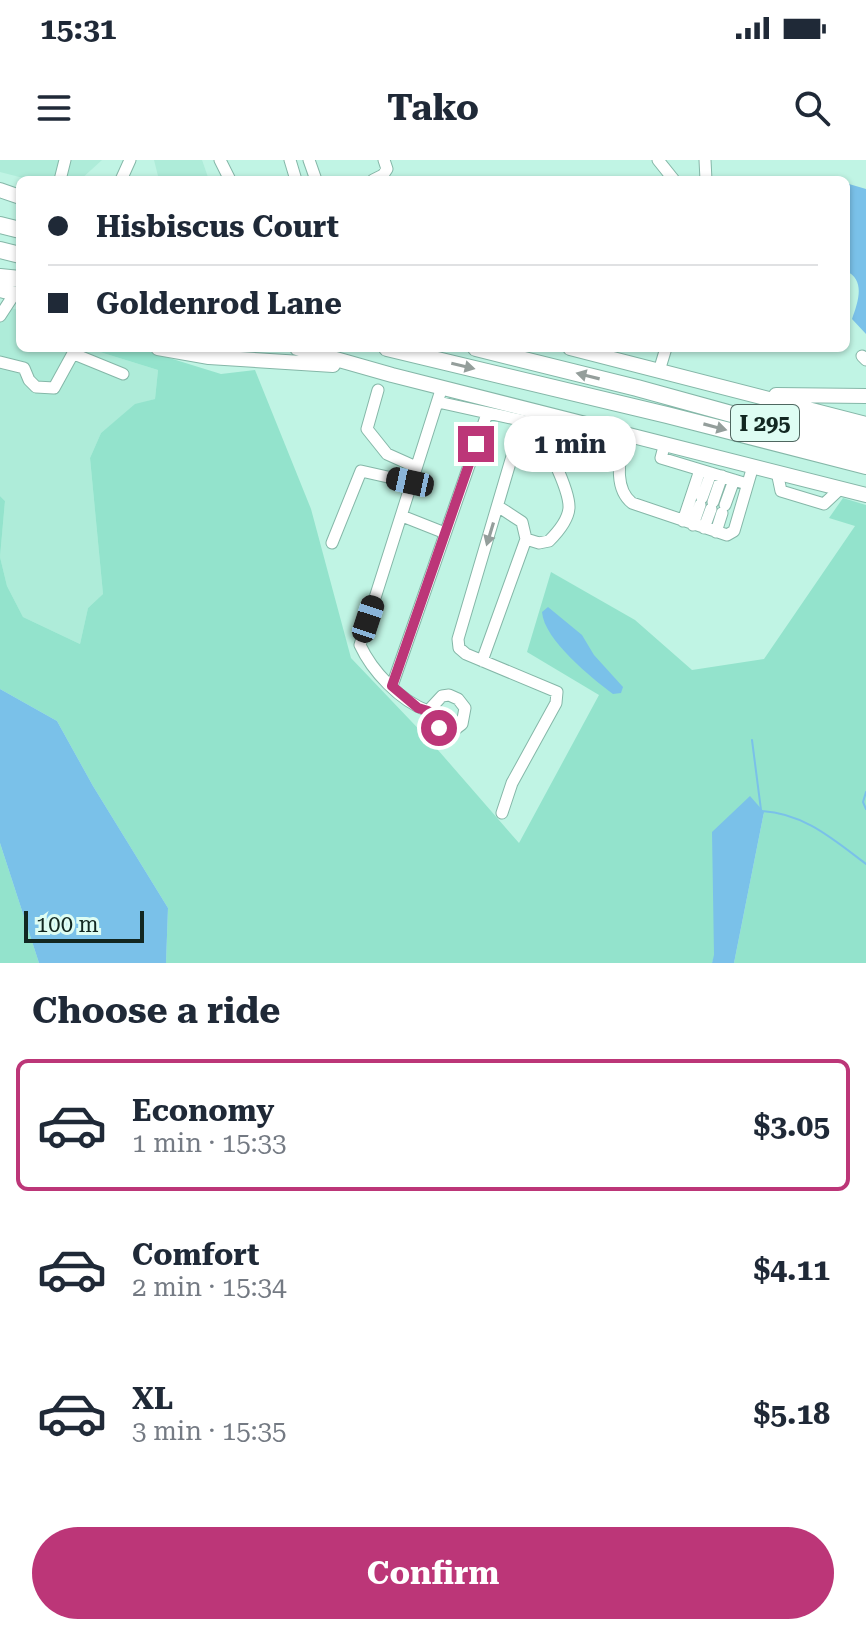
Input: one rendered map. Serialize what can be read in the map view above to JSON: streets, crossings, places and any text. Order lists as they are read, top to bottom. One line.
{"streets":{"highway":["I 295"]},"scale_bar":"100 m","page":{"status":"15:31","header":"Tako","banner":["Hisbiscus Court","Goldenrod Lane"],"bubble":"1 min","scale":"100 m","heading":"Choose a ride","list":[{"name":"Economy","note":"1 min · 15:33","value":"$3.05"},{"name":"Comfort","note":"2 min · 15:34","value":"$4.11"},{"name":"XL","note":"3 min · 15:35","value":"$5.18"}],"buttons":"Confirm"}}
